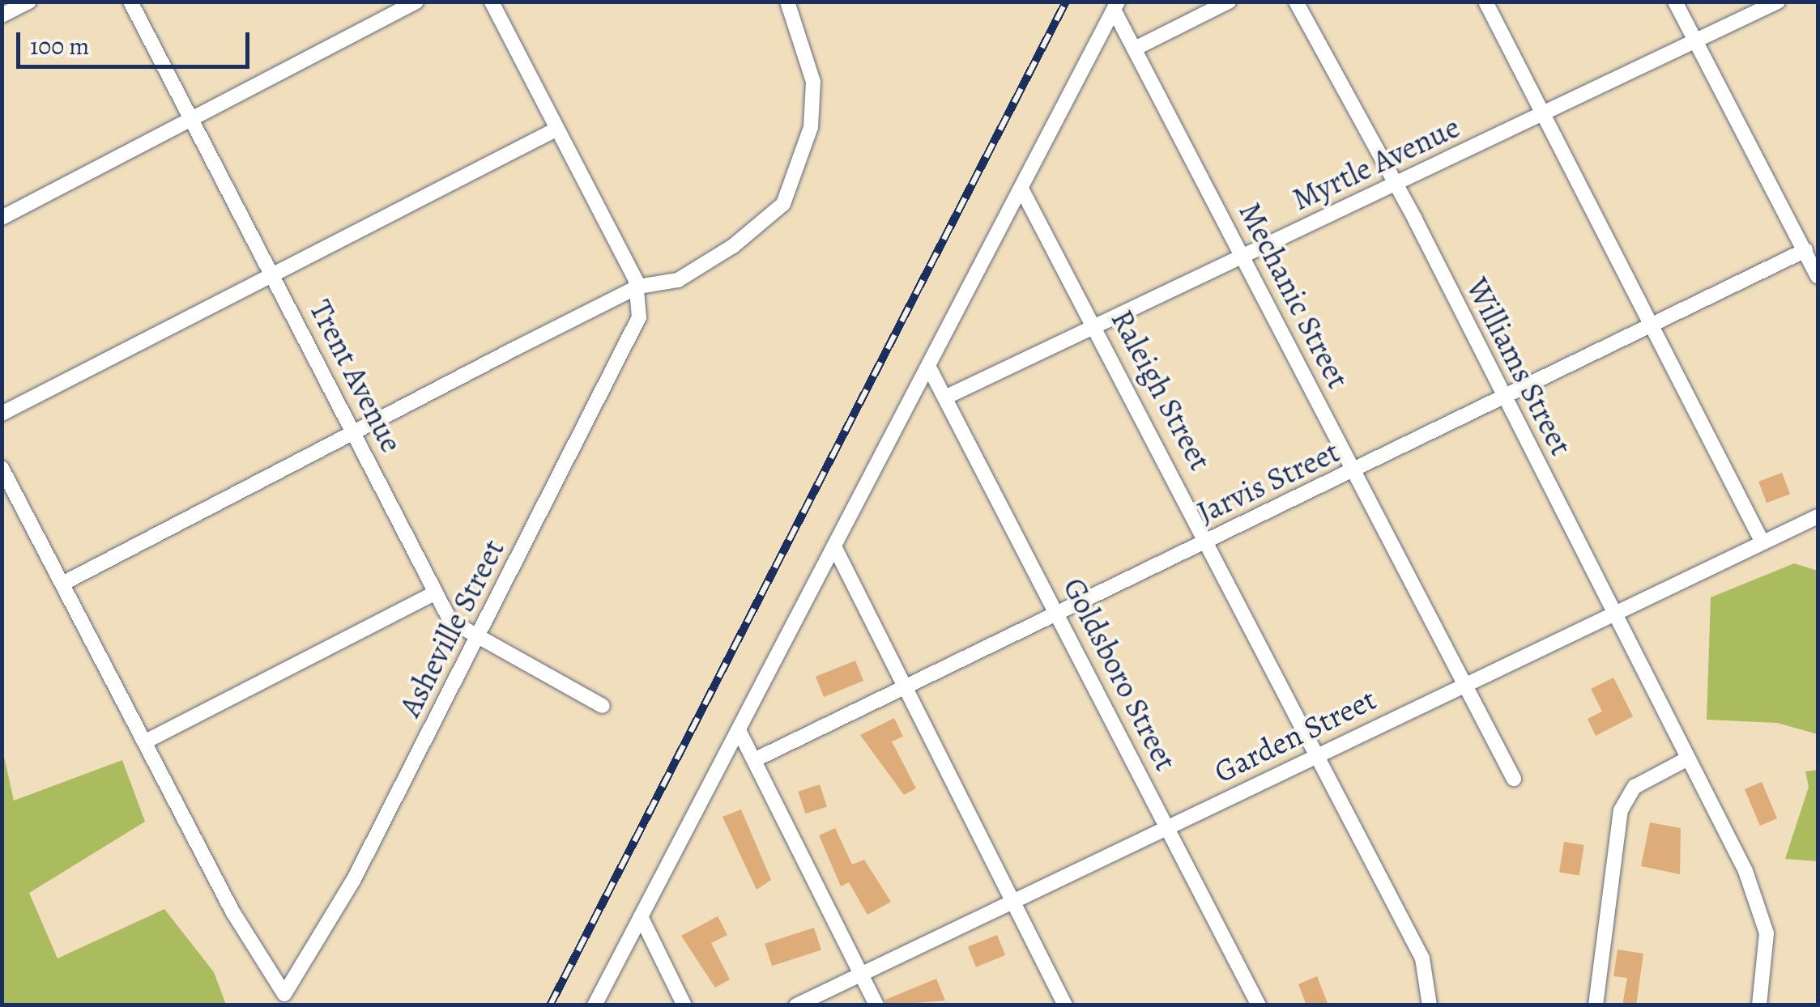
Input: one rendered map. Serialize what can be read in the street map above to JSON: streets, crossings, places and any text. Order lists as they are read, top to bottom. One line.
{"streets":{"street":["Myrtle Avenue","Mechanic Street","Williams Street","Trent Avenue","Raleigh Street","Jarvis Street","Asheville Street","Goldsboro Street","Garden Street"]},"crossings":[["Myrtle Avenue","Mechanic Street"],["Myrtle Avenue","Williams Street"],["Myrtle Avenue","Raleigh Street"],["Myrtle Avenue","Goldsboro Street"],["Mechanic Street","Jarvis Street"],["Mechanic Street","Garden Street"],["Williams Street","Jarvis Street"],["Williams Street","Garden Street"],["Trent Avenue","Asheville Street"],["Raleigh Street","Jarvis Street"],["Raleigh Street","Garden Street"],["Jarvis Street","Goldsboro Street"],["Goldsboro Street","Garden Street"]],"scale_bar":"100 m"}
